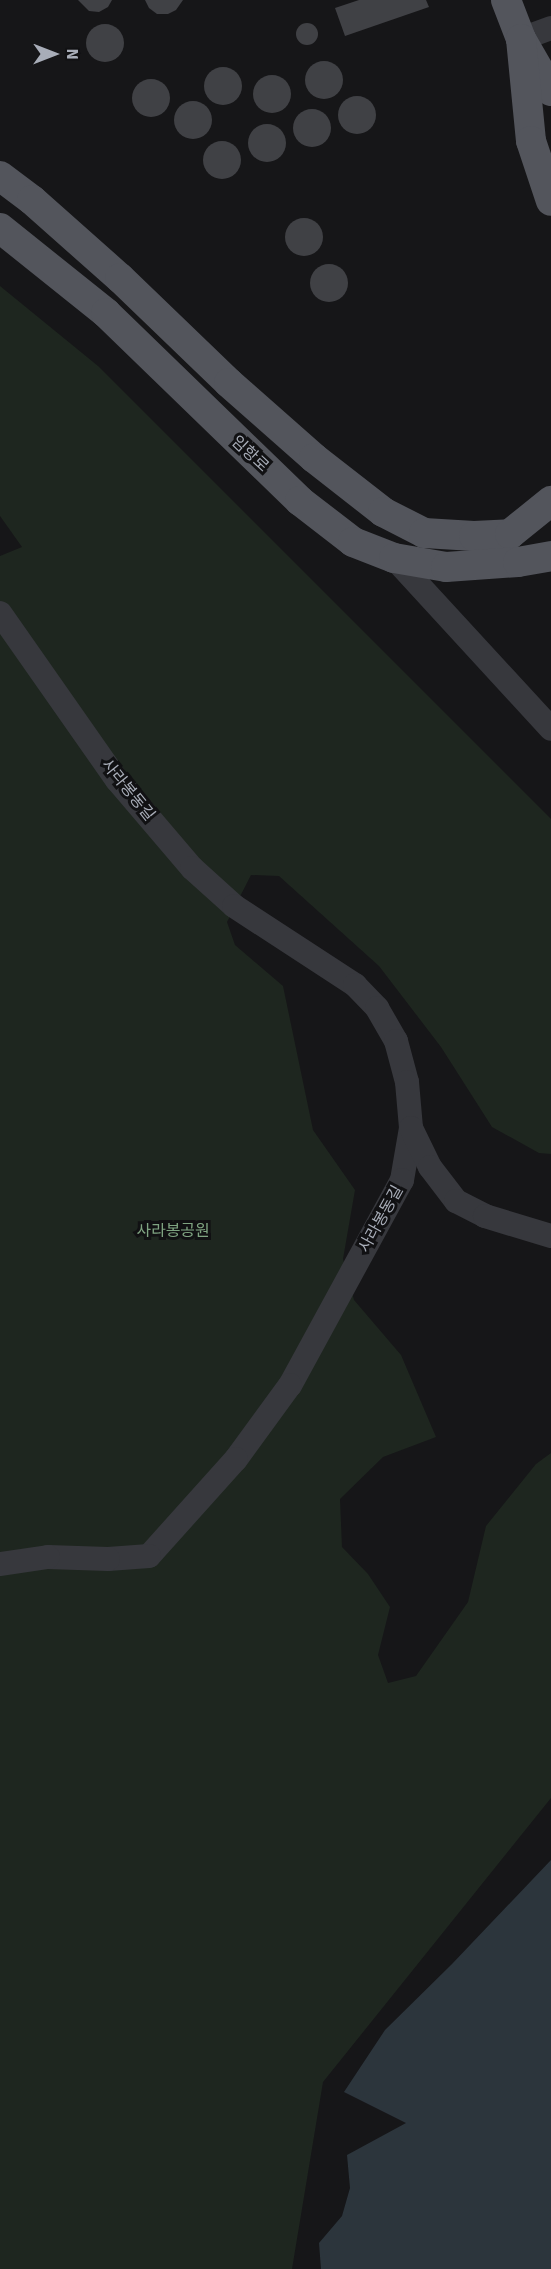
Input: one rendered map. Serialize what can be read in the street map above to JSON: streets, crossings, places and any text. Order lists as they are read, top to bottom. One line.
{"streets":{"main road":["임항로"],"street":["사라봉동길"]},"parks":["사라봉공원"],"north":"right"}
